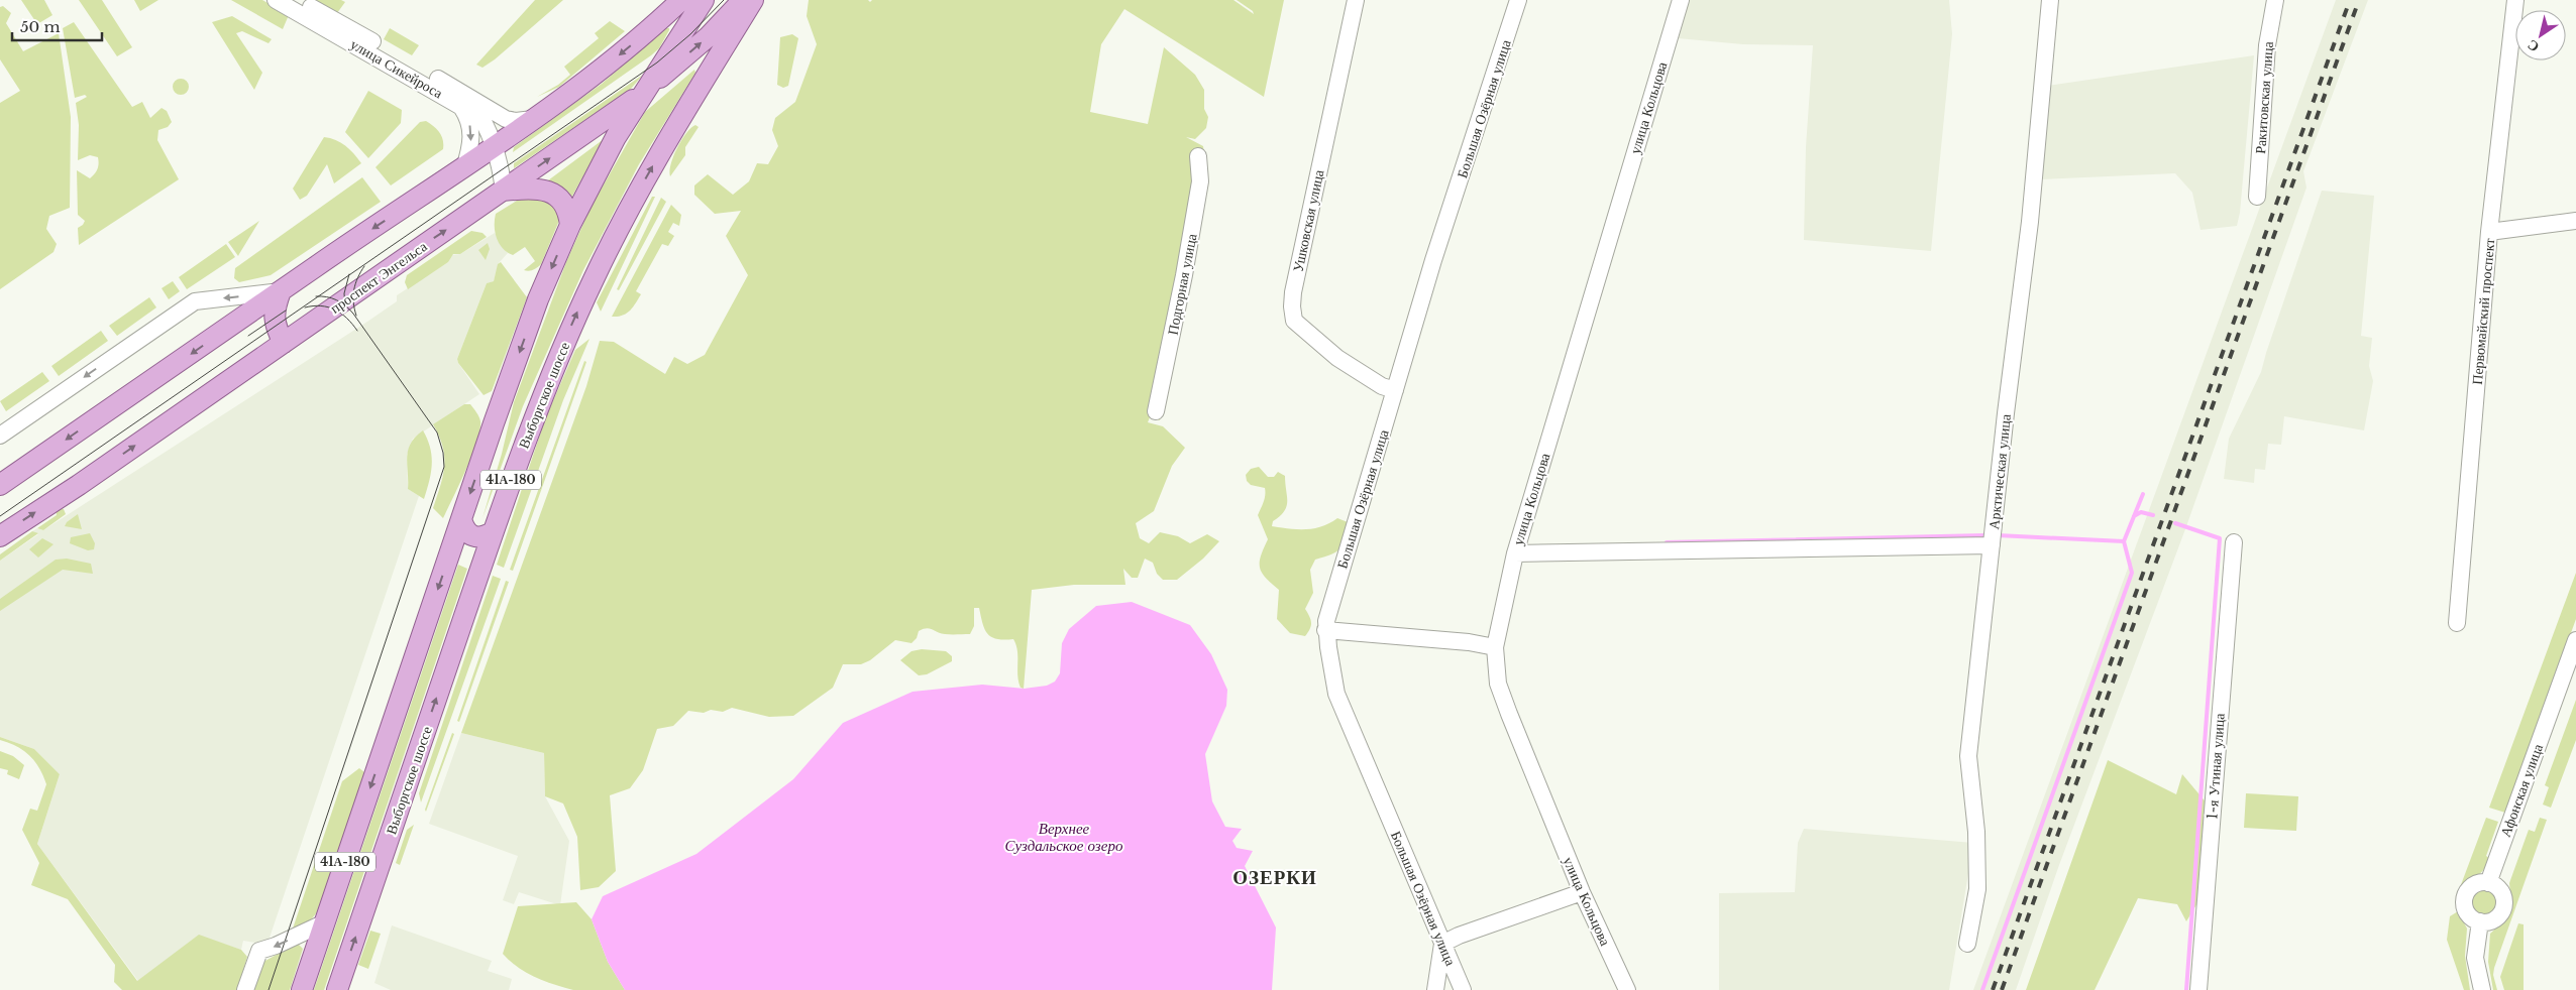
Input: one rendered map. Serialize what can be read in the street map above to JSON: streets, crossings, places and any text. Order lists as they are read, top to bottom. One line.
{"streets":{"main road":["проспект Энгельса","Выборгское шоссе","41А-180"],"street":["улица Сикейроса","Ракитовская улица","улица Кольцова","Большая Озёрная улица","Ушковская улица","Подгорная улица","Первомайский проспект","Арктическая улица","1-я Утиная улица","Афонская улица"]},"crossings":[["улица Сикейроса","проспект Энгельса"],["Большая Озёрная улица","Ушковская улица"],["проспект Энгельса","41А-180"]],"districts":["ОЗЕРКИ"],"water":["Верхнее Суздальское озеро"],"scale_bar":"50 m","north":"bottom left"}
